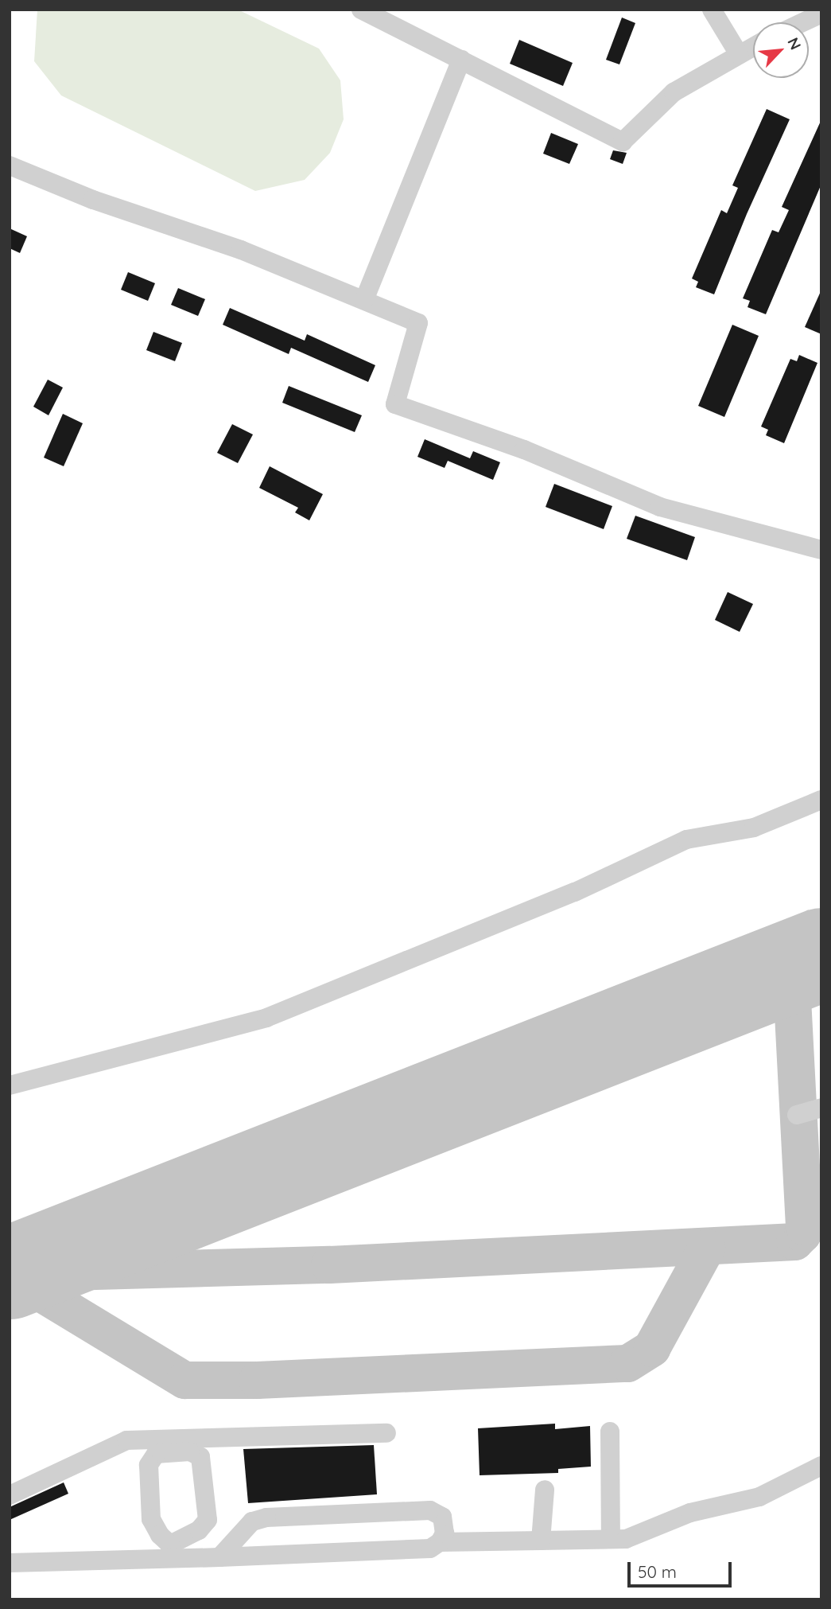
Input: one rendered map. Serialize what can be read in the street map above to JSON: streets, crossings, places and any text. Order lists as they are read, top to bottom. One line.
{"scale_bar":"50 m","north":"top right"}
